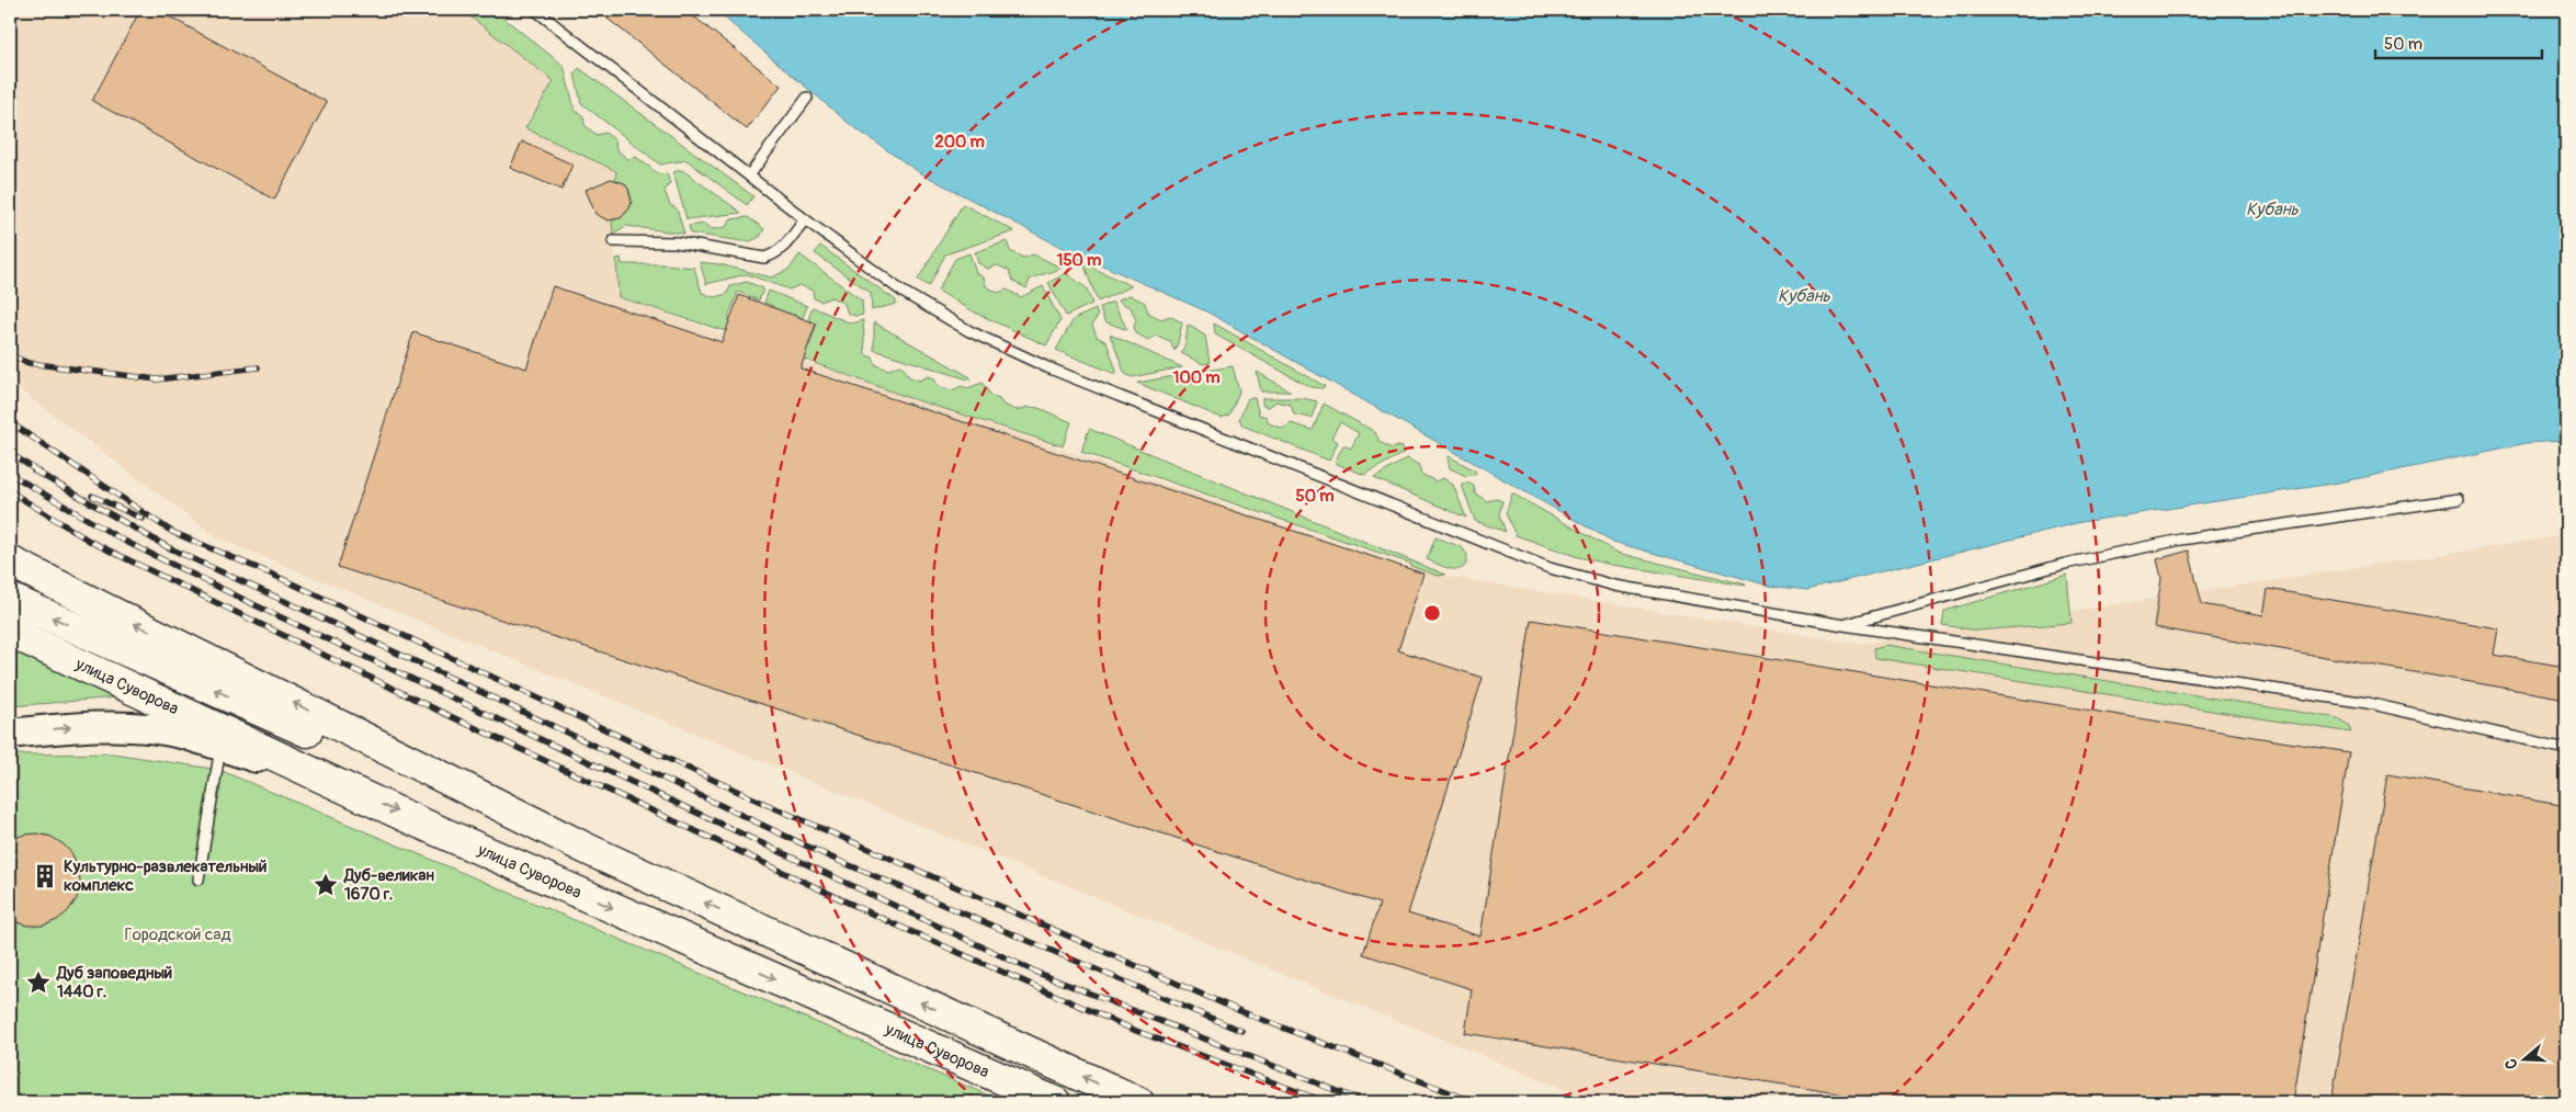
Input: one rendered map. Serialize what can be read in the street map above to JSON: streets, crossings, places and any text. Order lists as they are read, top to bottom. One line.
{"streets":{"main road":["улица Суворова"]},"water":["Кубань"],"parks":["Городской сад"],"places":{"building":["Культурно-развлекательный комплекс"],"place":["Дуб-великан 1670 г.","Дуб заповедный 1440 г."]},"scale_bar":"50 m","north":"left","rings":["200 m","150 m","100 m","50 m"]}
